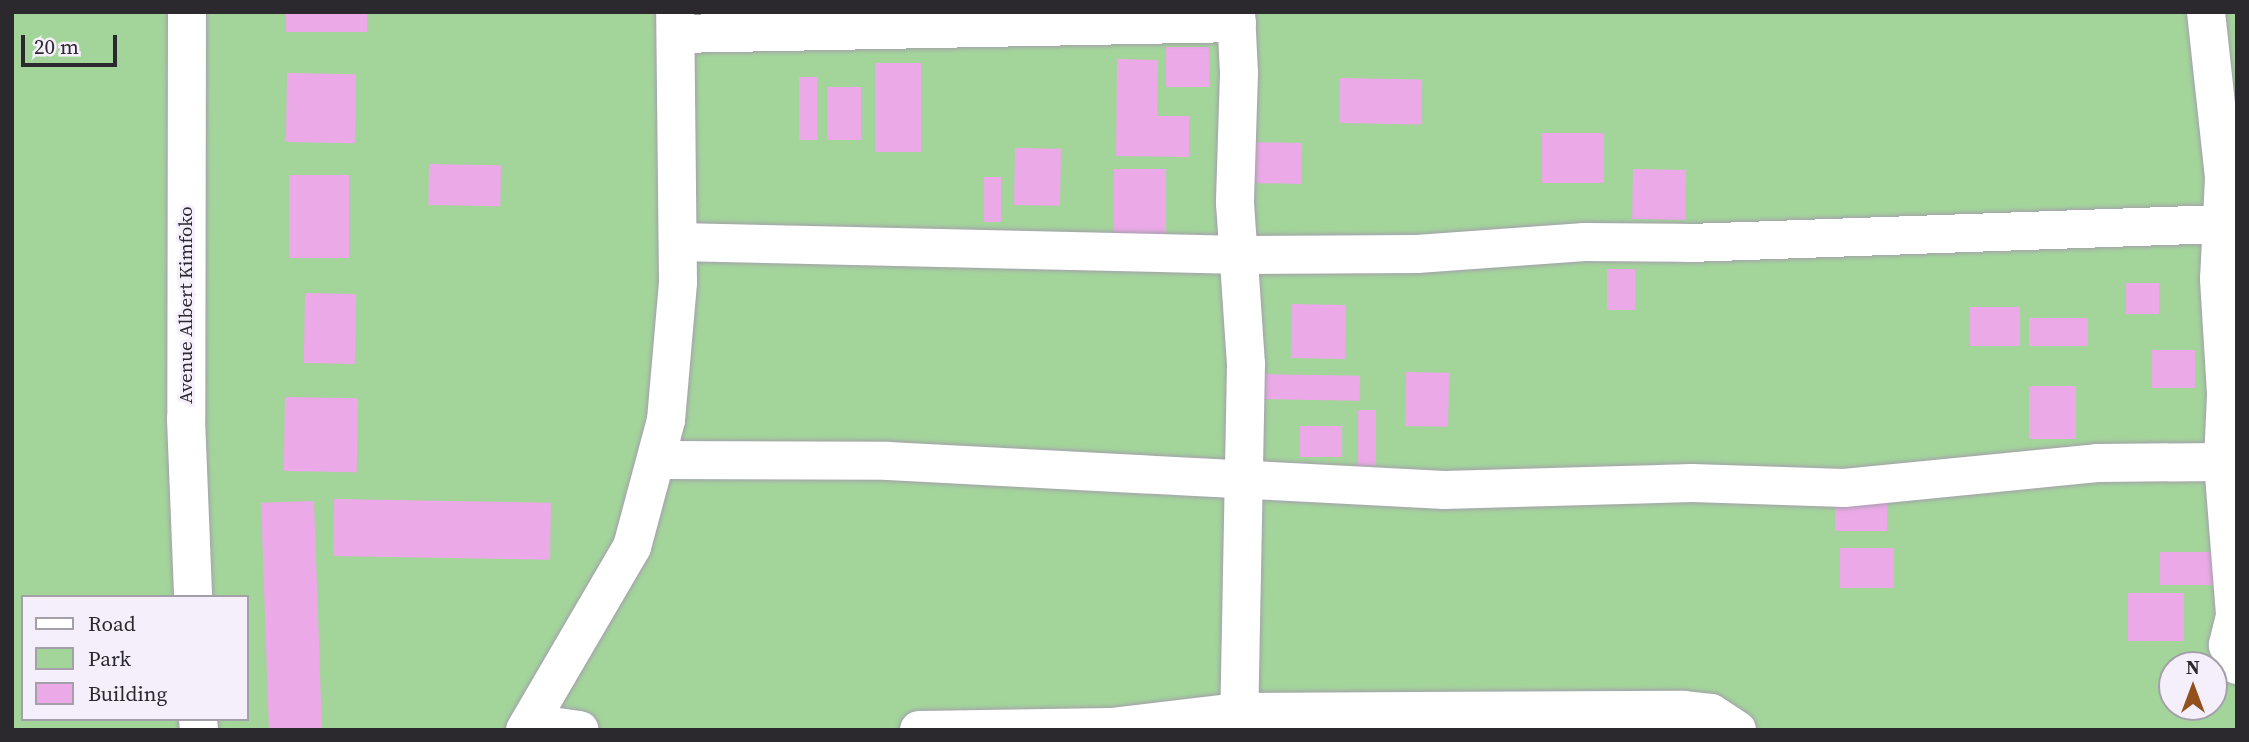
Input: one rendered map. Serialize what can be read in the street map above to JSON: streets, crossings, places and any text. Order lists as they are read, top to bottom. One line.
{"streets":{"street":["Avenue Albert Kimfoko"]},"legend":["Road","Park","Building"],"scale_bar":"20 m","north":"top"}
